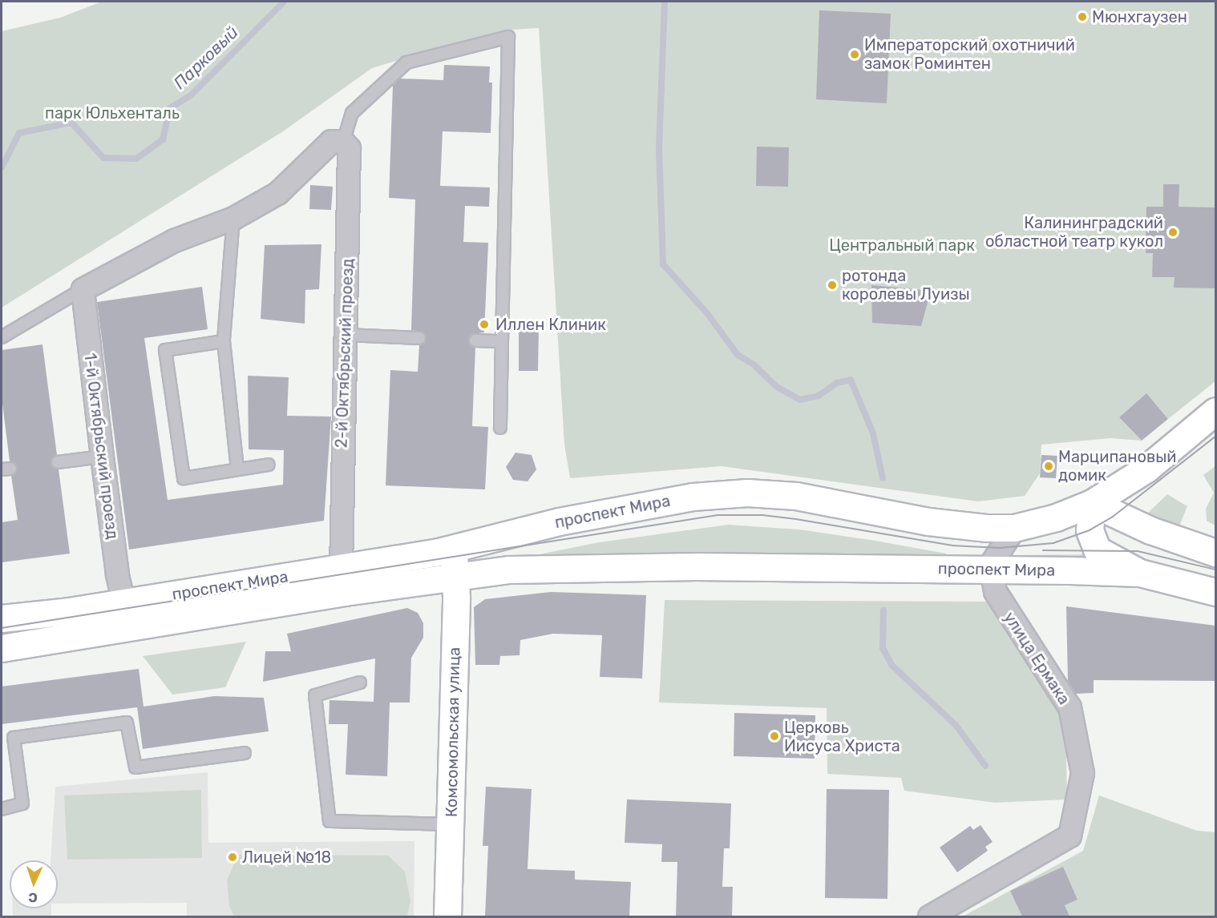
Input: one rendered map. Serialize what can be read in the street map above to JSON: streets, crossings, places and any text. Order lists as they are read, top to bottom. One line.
{"streets":{"main road":["проспект Мира","Комсомольская улица"],"street":["2-й Октябрьский проезд","1-й Октябрьский проезд","улица Ермака"]},"crossings":[["2-й Октябрьский проезд","проспект Мира"],["1-й Октябрьский проезд","проспект Мира"],["проспект Мира","улица Ермака"],["проспект Мира","Комсомольская улица"]],"water":["Парковый"],"parks":["парк Юльхенталь","Центральный парк"],"places":["Мюнхгаузен","Императорский охотничий замок Роминтен","Калининградский областной театр кукол","ротонда королевы Луизы","Иллен Клиник","Марципановый домик","Церковь Иисуса Христа","Лицей №18"],"north":"bottom"}
